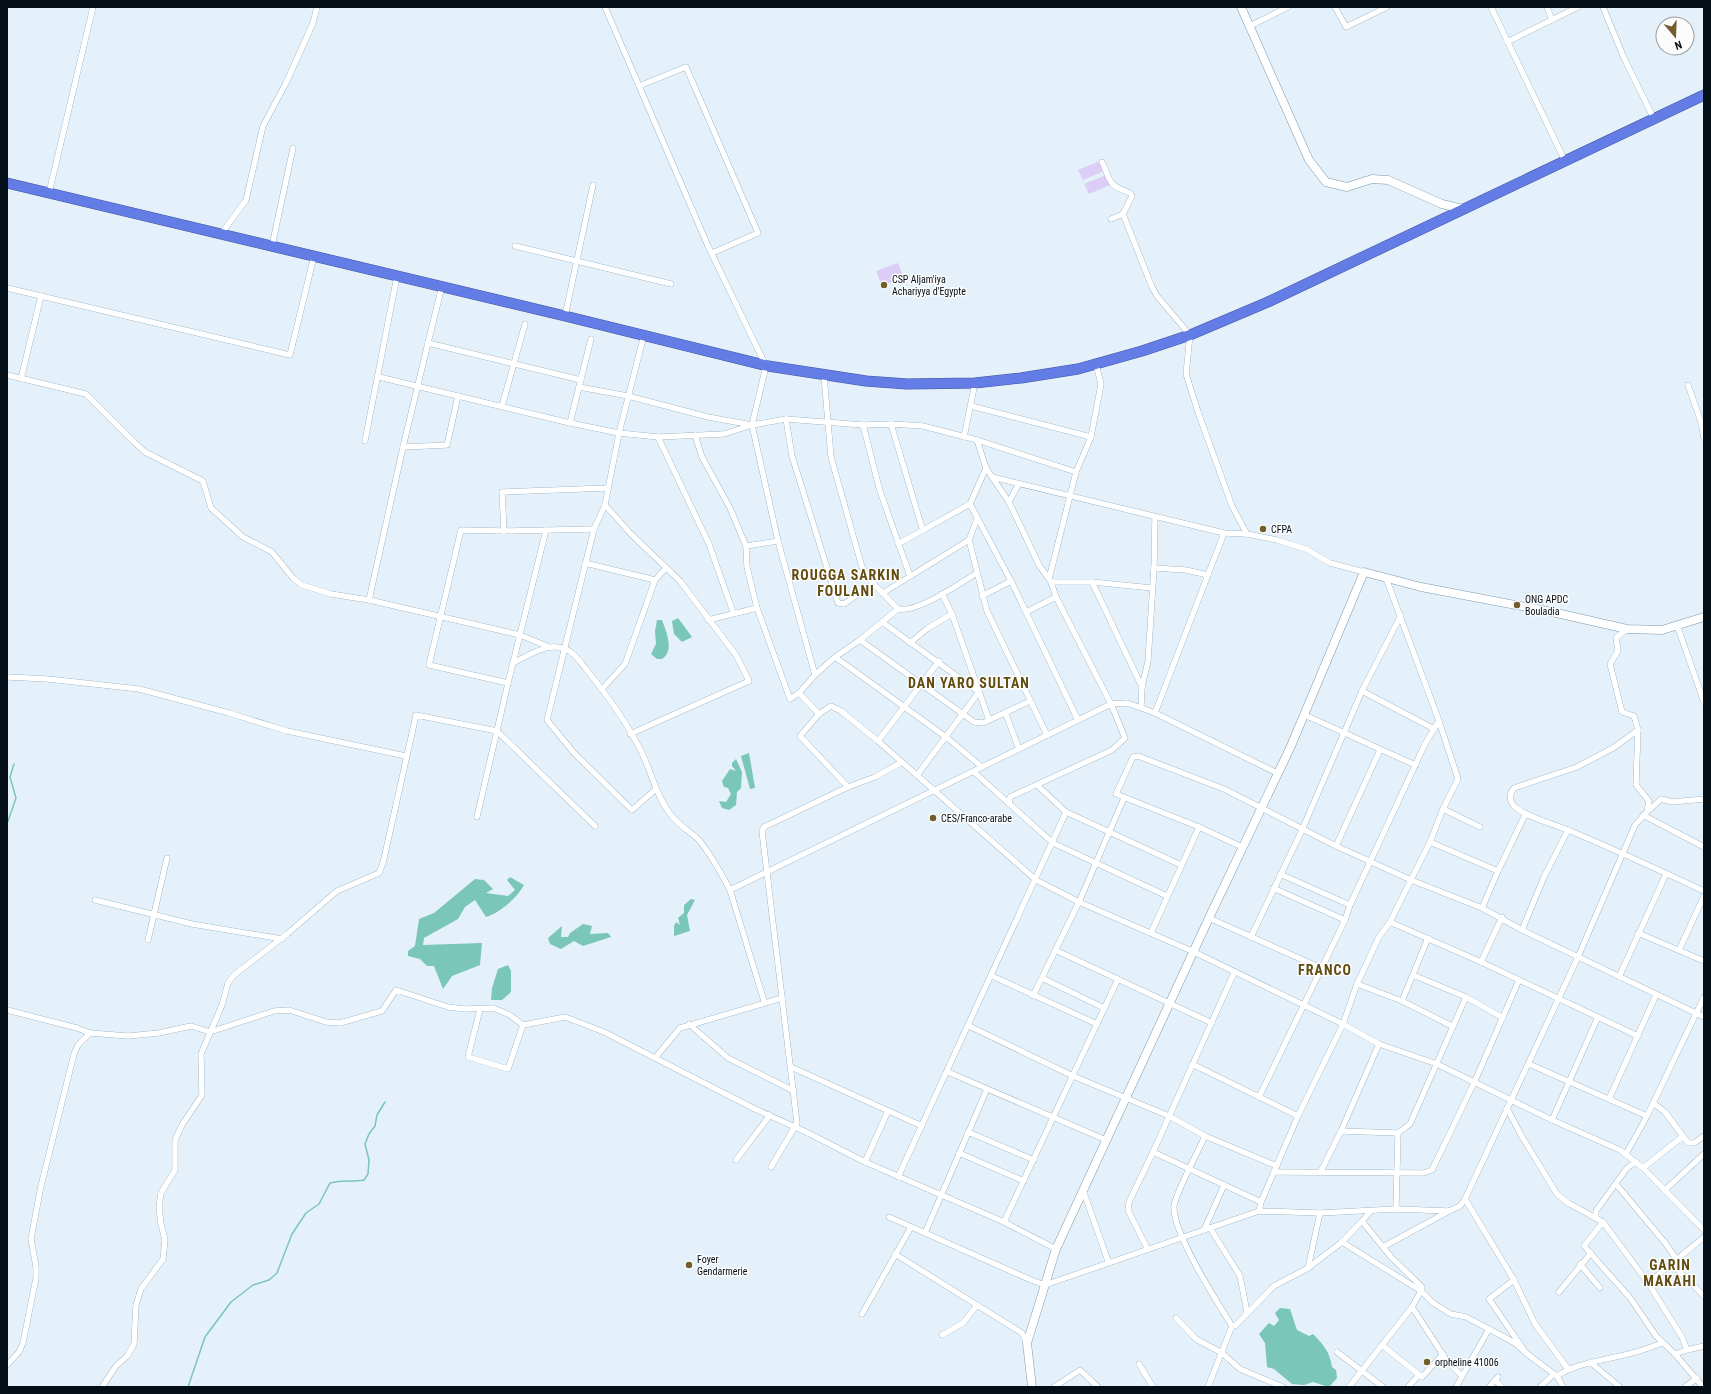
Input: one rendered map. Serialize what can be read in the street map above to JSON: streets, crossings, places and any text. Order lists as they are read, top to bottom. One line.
{"districts":["ROUGGA SARKIN FOULANI","DAN YARO SULTAN","FRANCO","GARIN MAKAHI"],"places":["CSP Aljam'iya Achariyya d'Egypte","CFPA","ONG APDC Bouladia","CES/Franco-arabe","Foyer Gendarmerie","orpheline 41006"],"north":"bottom"}
